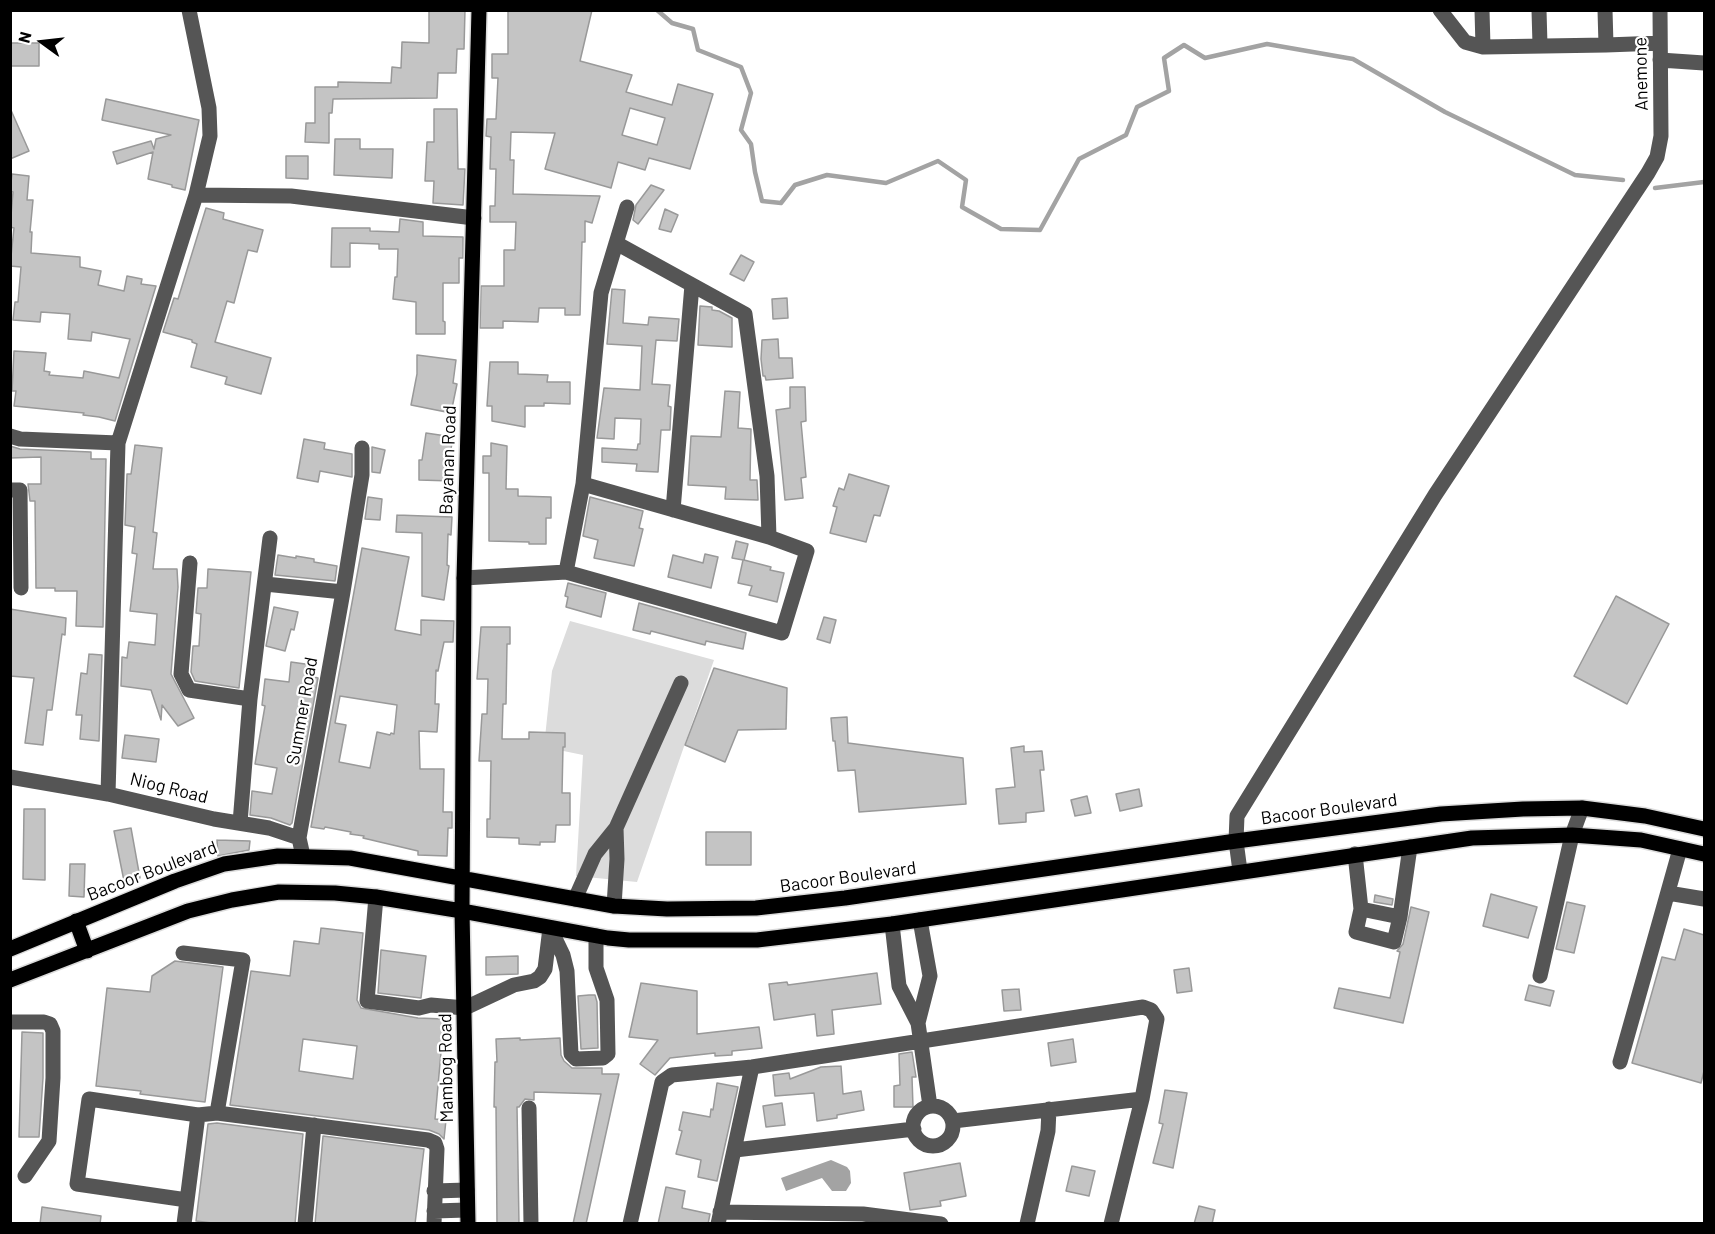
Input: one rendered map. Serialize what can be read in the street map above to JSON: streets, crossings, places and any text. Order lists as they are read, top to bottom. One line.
{"streets":{"main road":["Bayanan Road","Bacoor Boulevard","Mambog Road"],"street":["Anemone","Summer Road","Niog Road"]},"crossings":[["Anemone","Bacoor Boulevard"],["Bayanan Road","Bacoor Boulevard"],["Bayanan Road","Mambog Road"],["Summer Road","Niog Road"]],"north":"left"}
